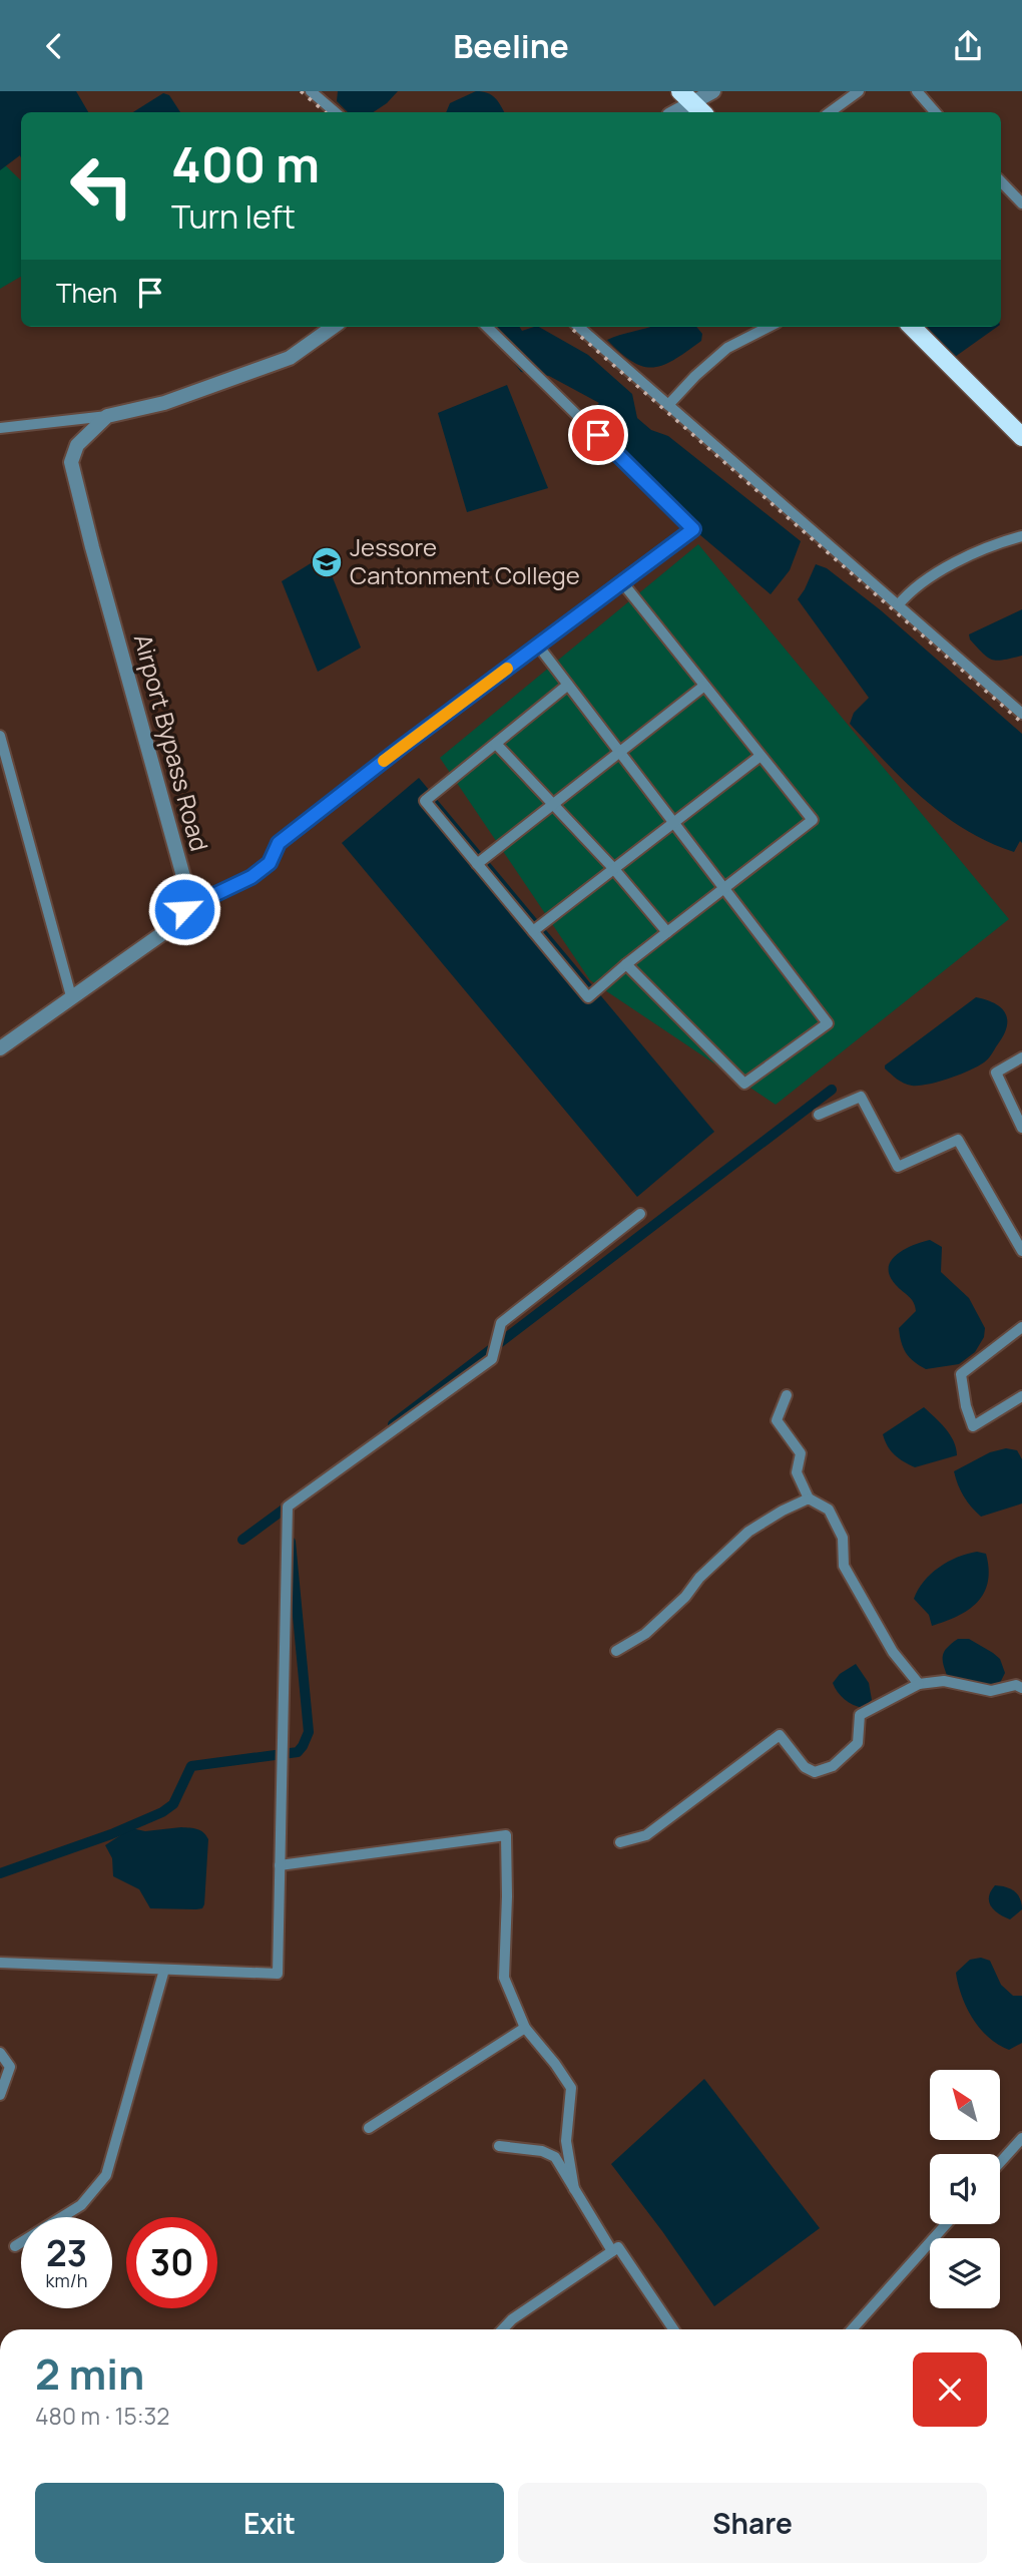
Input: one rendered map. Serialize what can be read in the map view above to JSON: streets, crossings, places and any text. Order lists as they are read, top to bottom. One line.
{"streets":{"street":["Airport Bypass Road"]},"places":{"school or university":["Jessore Cantonment College"]},"north":"top left","page":{"header":"Beeline","turn":["400 m","Turn left"],"then":"Then","speed":"23 km/h","limit":"30","heading":["2 min","480 m · 15:32"],"buttons":["Exit","Share"]}}
